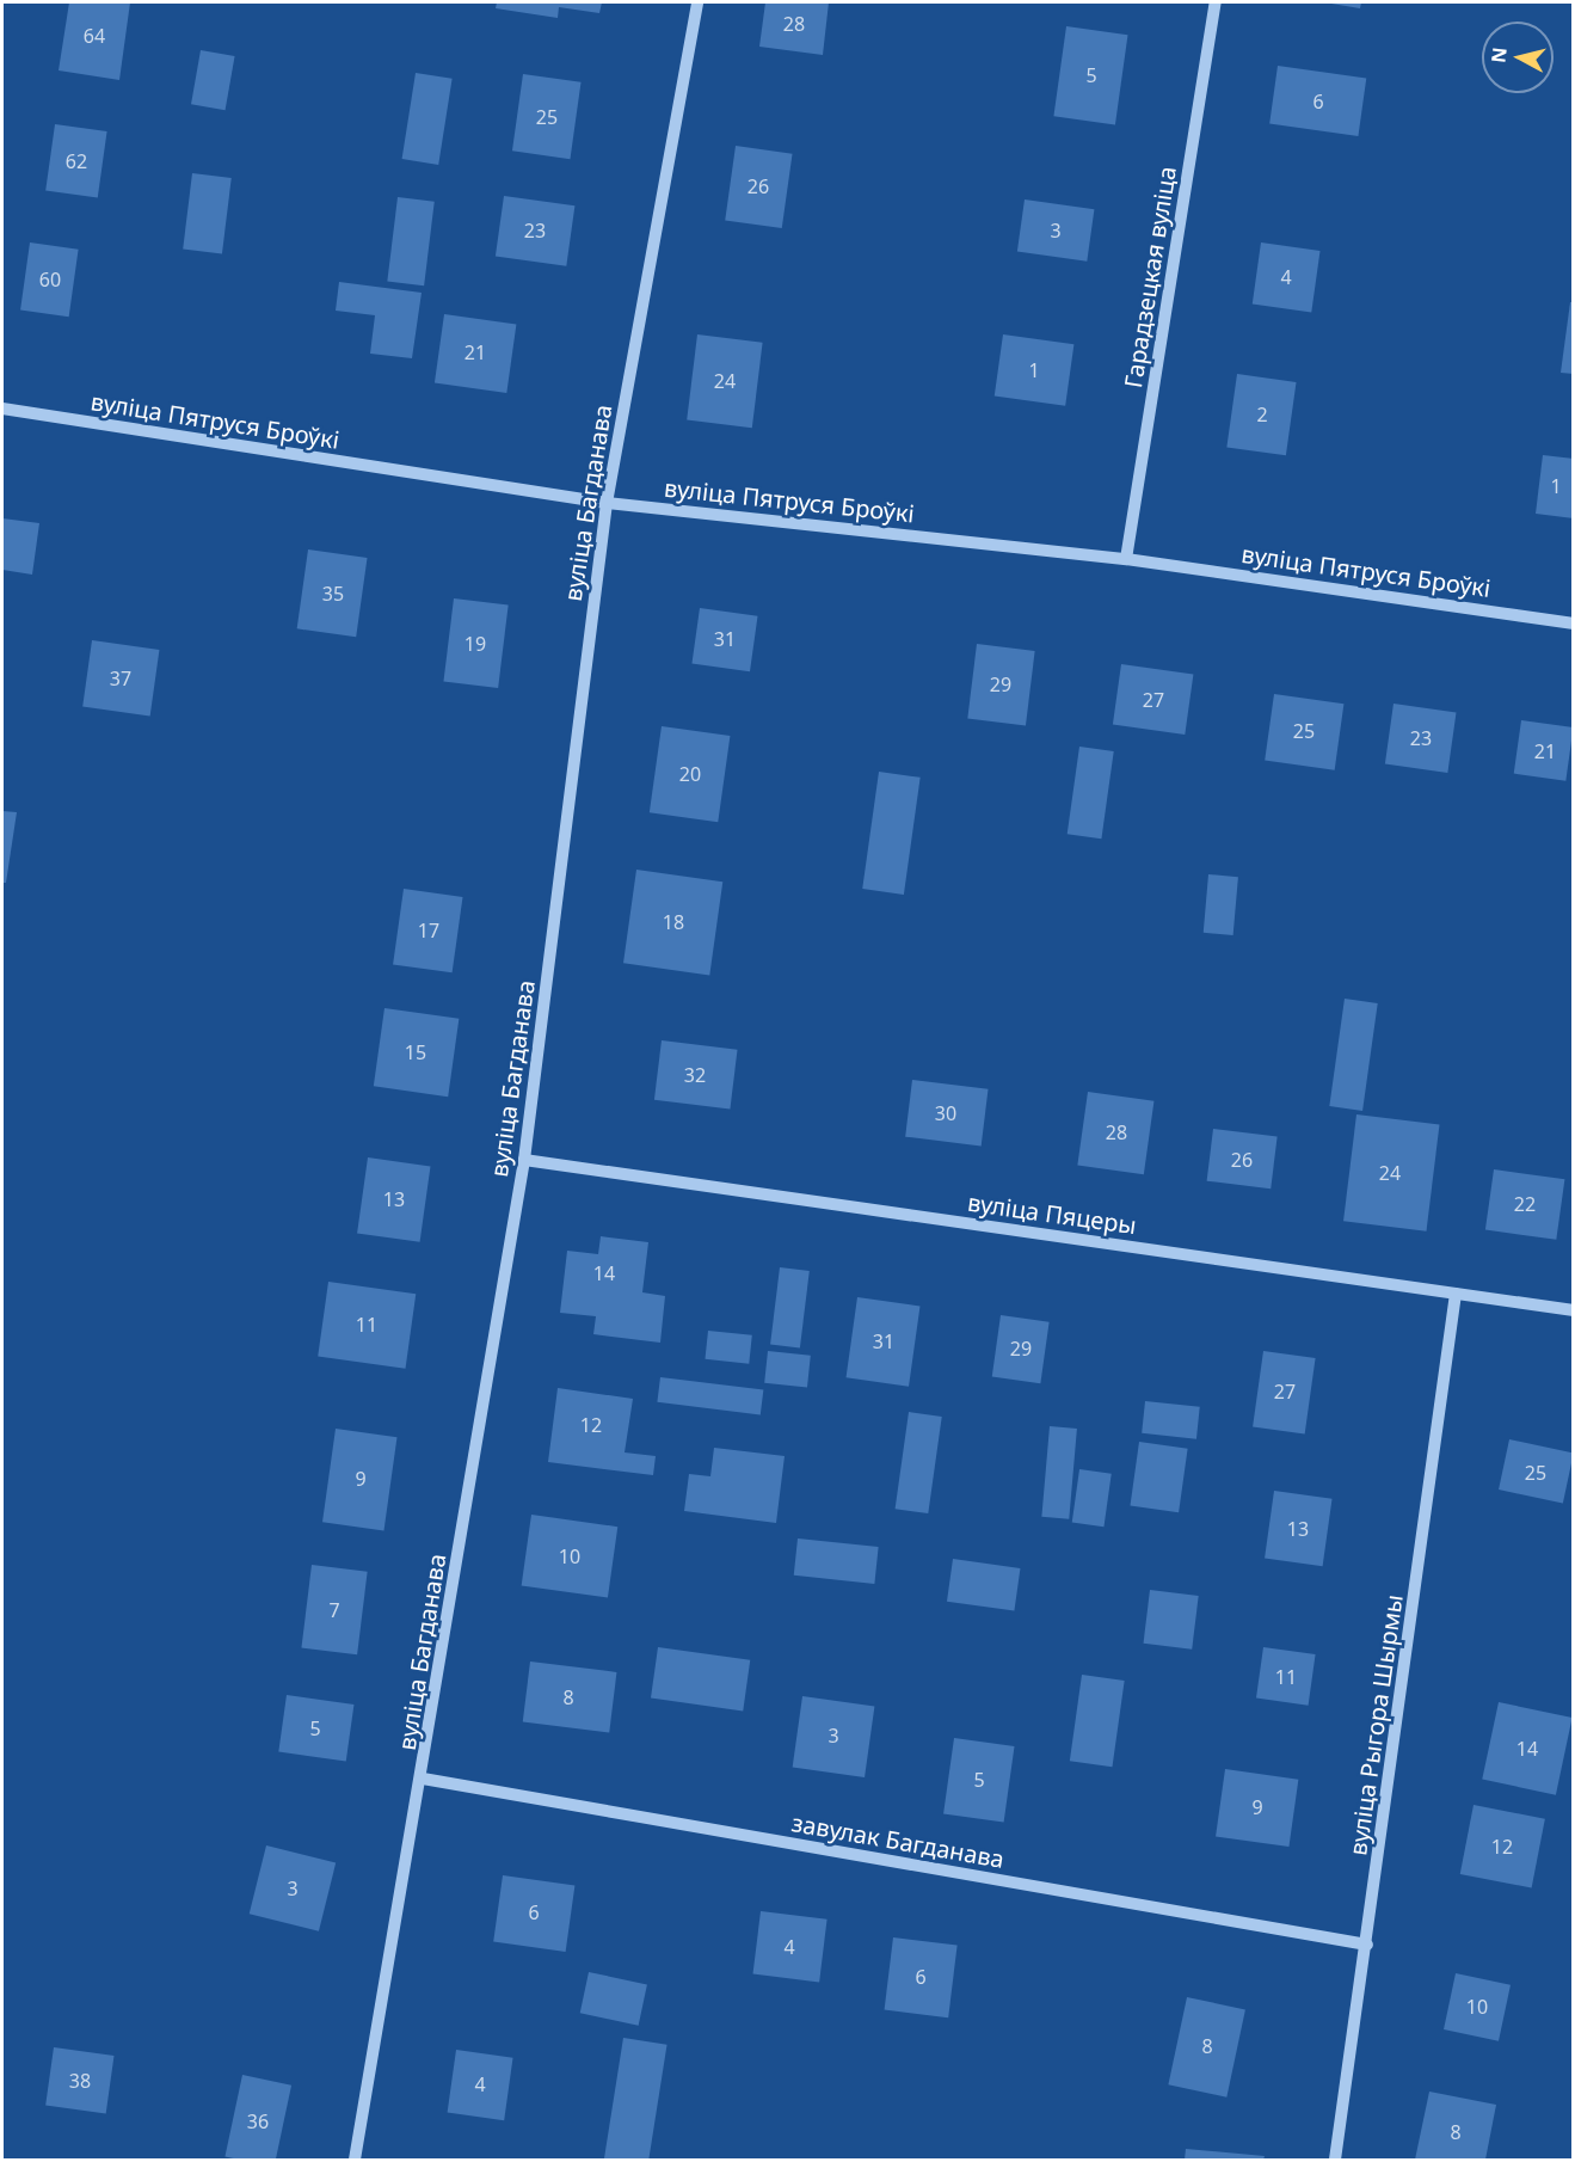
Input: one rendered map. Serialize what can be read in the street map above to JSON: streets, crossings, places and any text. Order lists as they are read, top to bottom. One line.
{"streets":{"street":["Гарадзецкая вуліца","вуліца Пятруся Броўкі","вуліца Багданава","вуліца Пяцеры","вуліца Рыгора Шырмы","завулак Багданава"]},"crossings":[["Гарадзецкая вуліца","вуліца Пятруся Броўкі"],["вуліца Пятруся Броўкі","вуліца Багданава"],["вуліца Багданава","вуліца Пяцеры"],["вуліца Багданава","завулак Багданава"],["вуліца Пяцеры","вуліца Рыгора Шырмы"],["вуліца Рыгора Шырмы","завулак Багданава"]],"house_numbers":["28","64","5","6","25","62","26","23","3","4","60","21","1","24","2","1","35","31","19","37","29","27","25","23","21","20","18","17","15","32","30","28","26","24","13","22","14","11","31","29","27","12","25","9","13","10","7","11","8","5","3","14","5","9","12","3","6","4","6","10","8","38","4","36","8"],"north":"left"}
